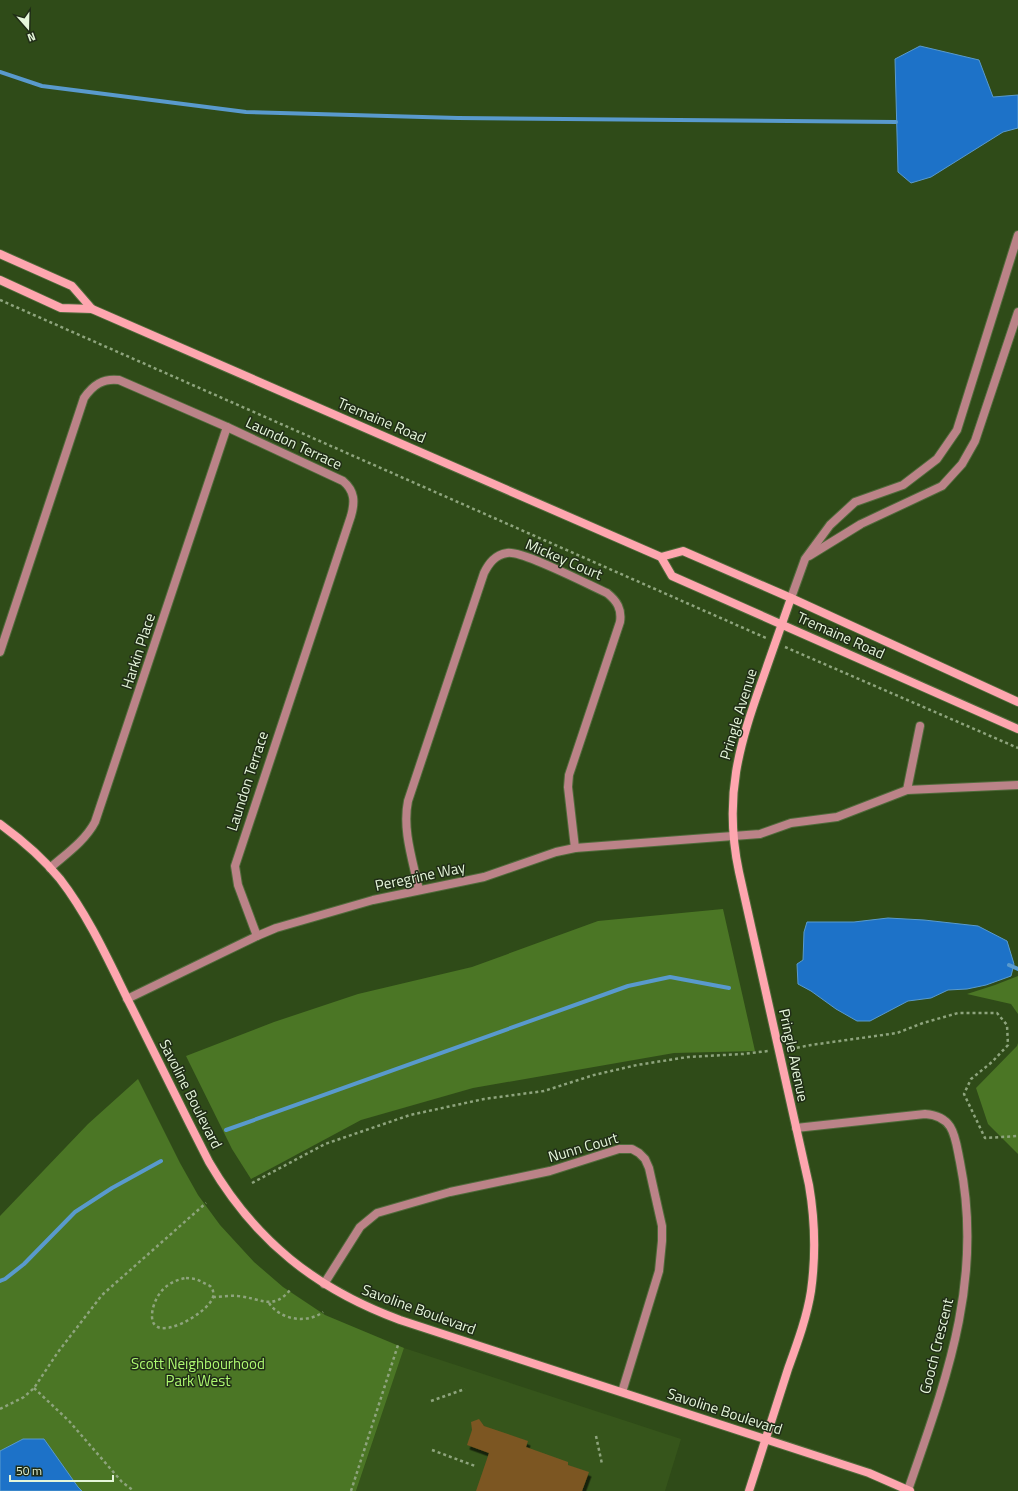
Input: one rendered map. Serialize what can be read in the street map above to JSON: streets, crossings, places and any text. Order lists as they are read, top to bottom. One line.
{"streets":{"street":["Tremaine Road","Laundon Terrace","Mickey Court","Harkin Place","Pringle Avenue","Peregrine Way","Savoline Boulevard","Nunn Court","Gooch Crescent"]},"crossings":[["Tremaine Road","Pringle Avenue"],["Laundon Terrace","Harkin Place"],["Laundon Terrace","Peregrine Way"],["Mickey Court","Peregrine Way"],["Harkin Place","Savoline Boulevard"],["Pringle Avenue","Peregrine Way"],["Pringle Avenue","Savoline Boulevard"],["Pringle Avenue","Gooch Crescent"],["Peregrine Way","Savoline Boulevard"],["Savoline Boulevard","Nunn Court"],["Savoline Boulevard","Gooch Crescent"]],"parks":["Scott Neighbourhood Park West"],"scale_bar":"50 m","north":"bottom"}
